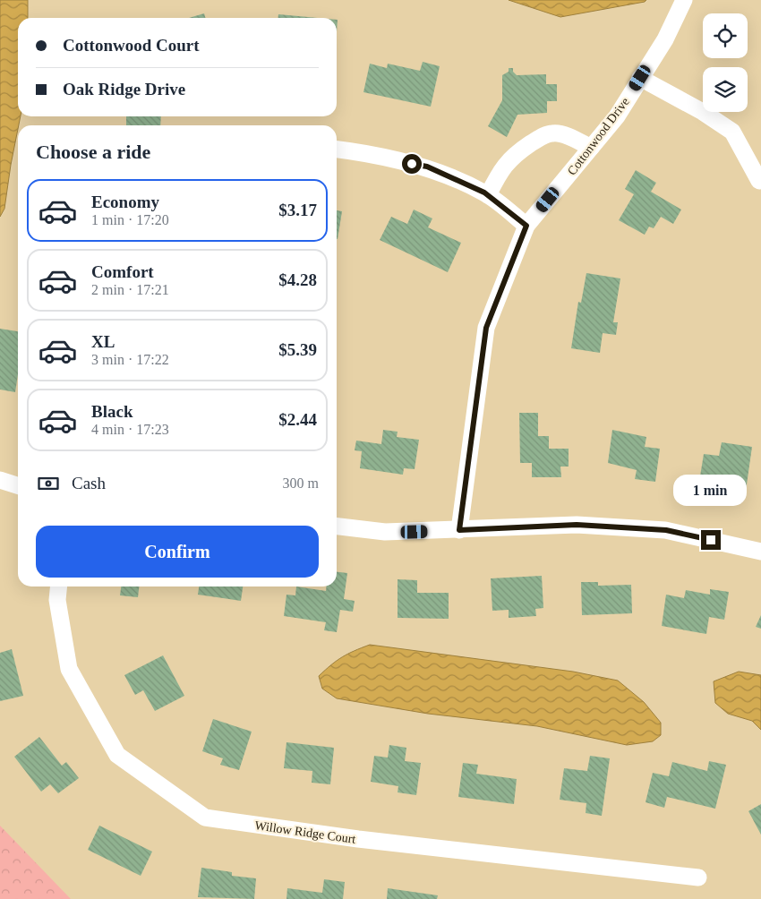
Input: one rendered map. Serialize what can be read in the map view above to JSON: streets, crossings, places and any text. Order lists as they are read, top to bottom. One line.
{"streets":{"street":["Cottonwood Drive","Willow Ridge Court"]},"page":{"banner":["Cottonwood Court","Oak Ridge Drive"],"heading":"Choose a ride","list":[{"name":"Economy","note":"1 min · 17:20","value":"$3.17"},{"name":"Comfort","note":"2 min · 17:21","value":"$4.28"},{"name":"XL","note":"3 min · 17:22","value":"$5.39"},{"name":"Black","note":"4 min · 17:23","value":"$2.44"}],"pay":["Cash","300 m"],"bubble":"1 min","buttons":"Confirm"}}
